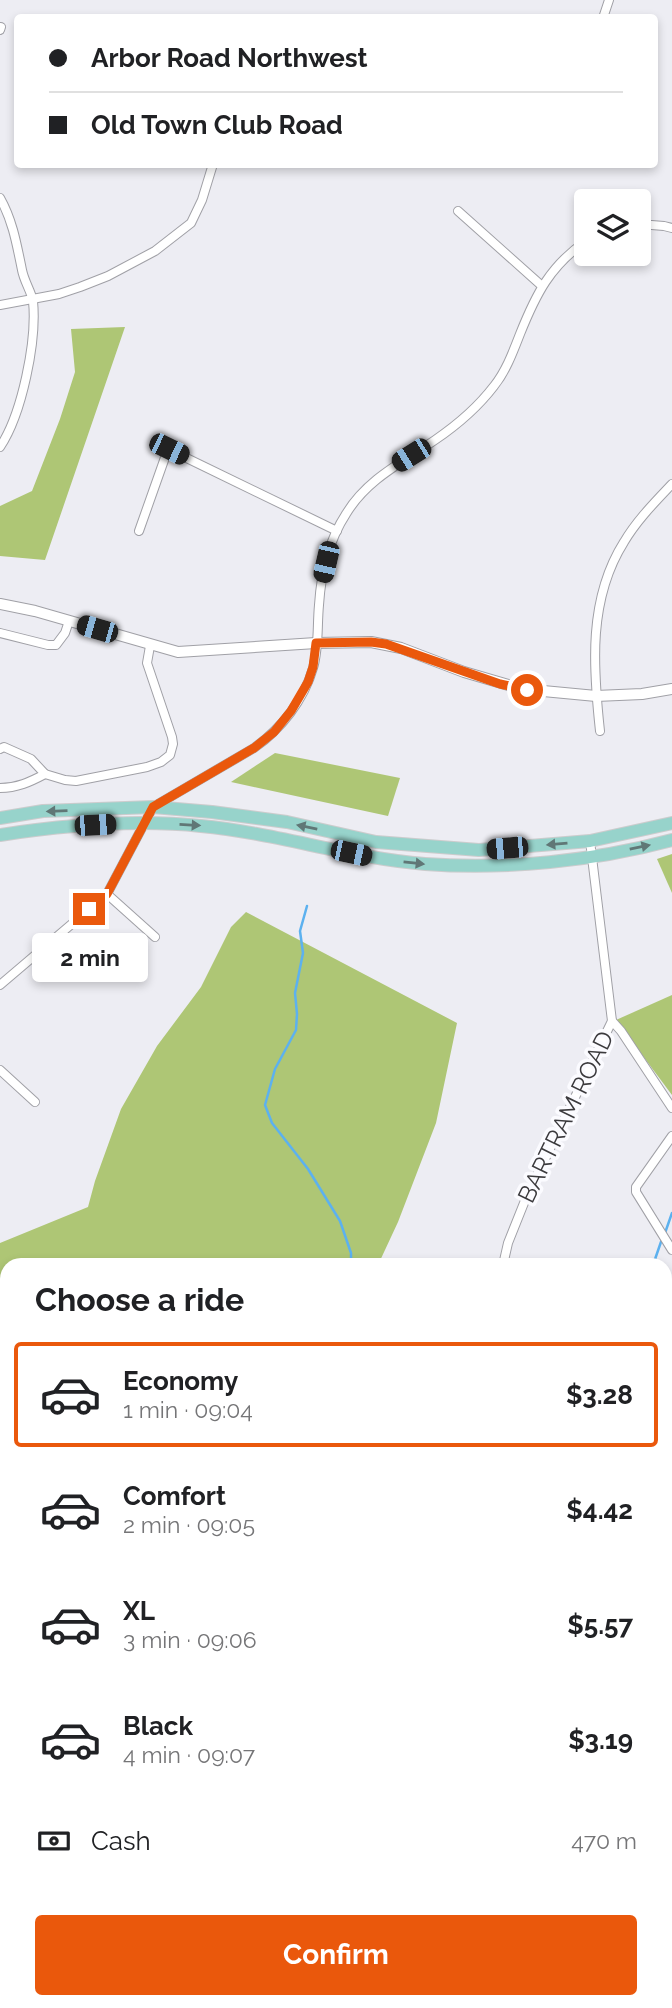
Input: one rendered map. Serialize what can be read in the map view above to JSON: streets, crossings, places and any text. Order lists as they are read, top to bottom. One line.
{"streets":{"street":["BARTRAM ROAD"]},"page":{"banner":["Arbor Road Northwest","Old Town Club Road"],"bubble":"2 min","heading":"Choose a ride","list":[{"name":"Economy","note":"1 min · 09:04","value":"$3.28"},{"name":"Comfort","note":"2 min · 09:05","value":"$4.42"},{"name":"XL","note":"3 min · 09:06","value":"$5.57"},{"name":"Black","note":"4 min · 09:07","value":"$3.19"}],"pay":["Cash","470 m"],"buttons":"Confirm"}}
